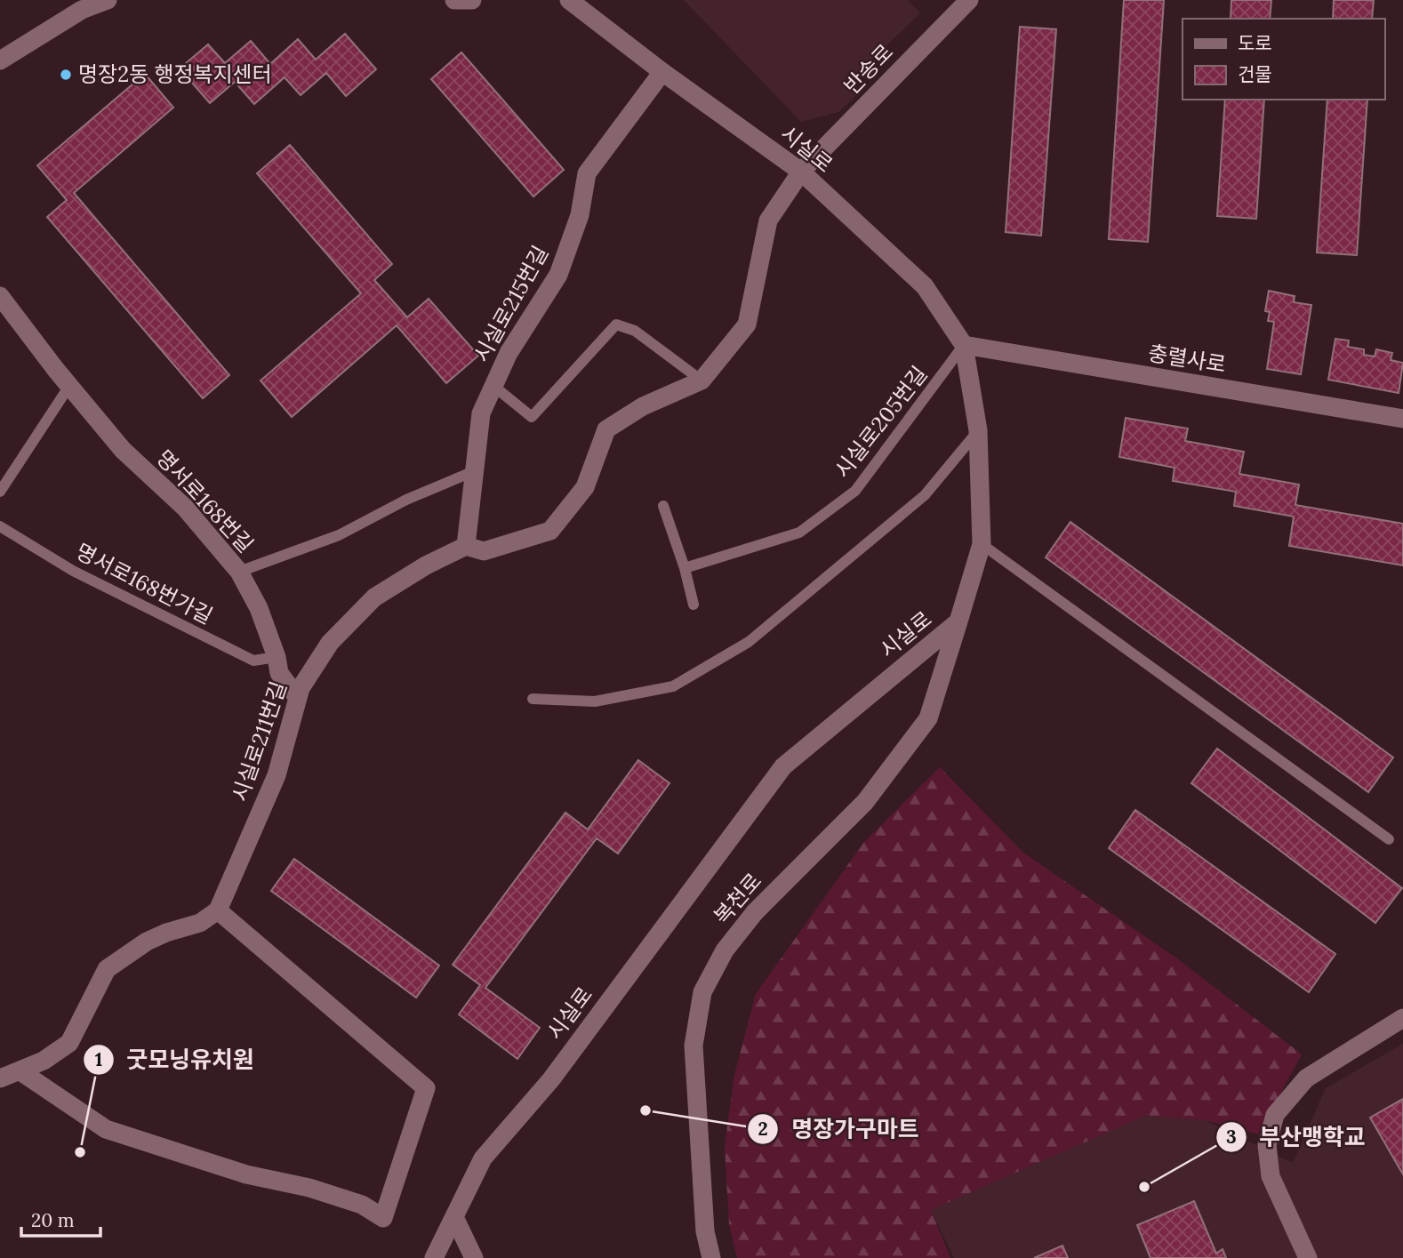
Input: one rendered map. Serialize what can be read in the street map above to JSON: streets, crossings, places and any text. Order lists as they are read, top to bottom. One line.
{"streets":{"street":["반송로","시실로","시실로215번길","충렬사로","명서로168번길","시실로211번길","복천로"],"lane":["시실로205번길","명서로168번가길"]},"crossings":[["반송로","시실로"],["반송로","시실로211번길"],["시실로","시실로215번길"],["시실로","충렬사로"],["시실로","시실로205번길"],["시실로","시실로211번길"],["시실로","복천로"],["시실로215번길","시실로211번길"],["충렬사로","시실로205번길"],["명서로168번길","명서로168번가길"],["명서로168번길","시실로211번길"]],"places":["명장2동 행정복지센터","명장가구마트","굿모닝유치원","부산맹학교"],"legend":["도로","건물"],"scale_bar":"20 m"}
